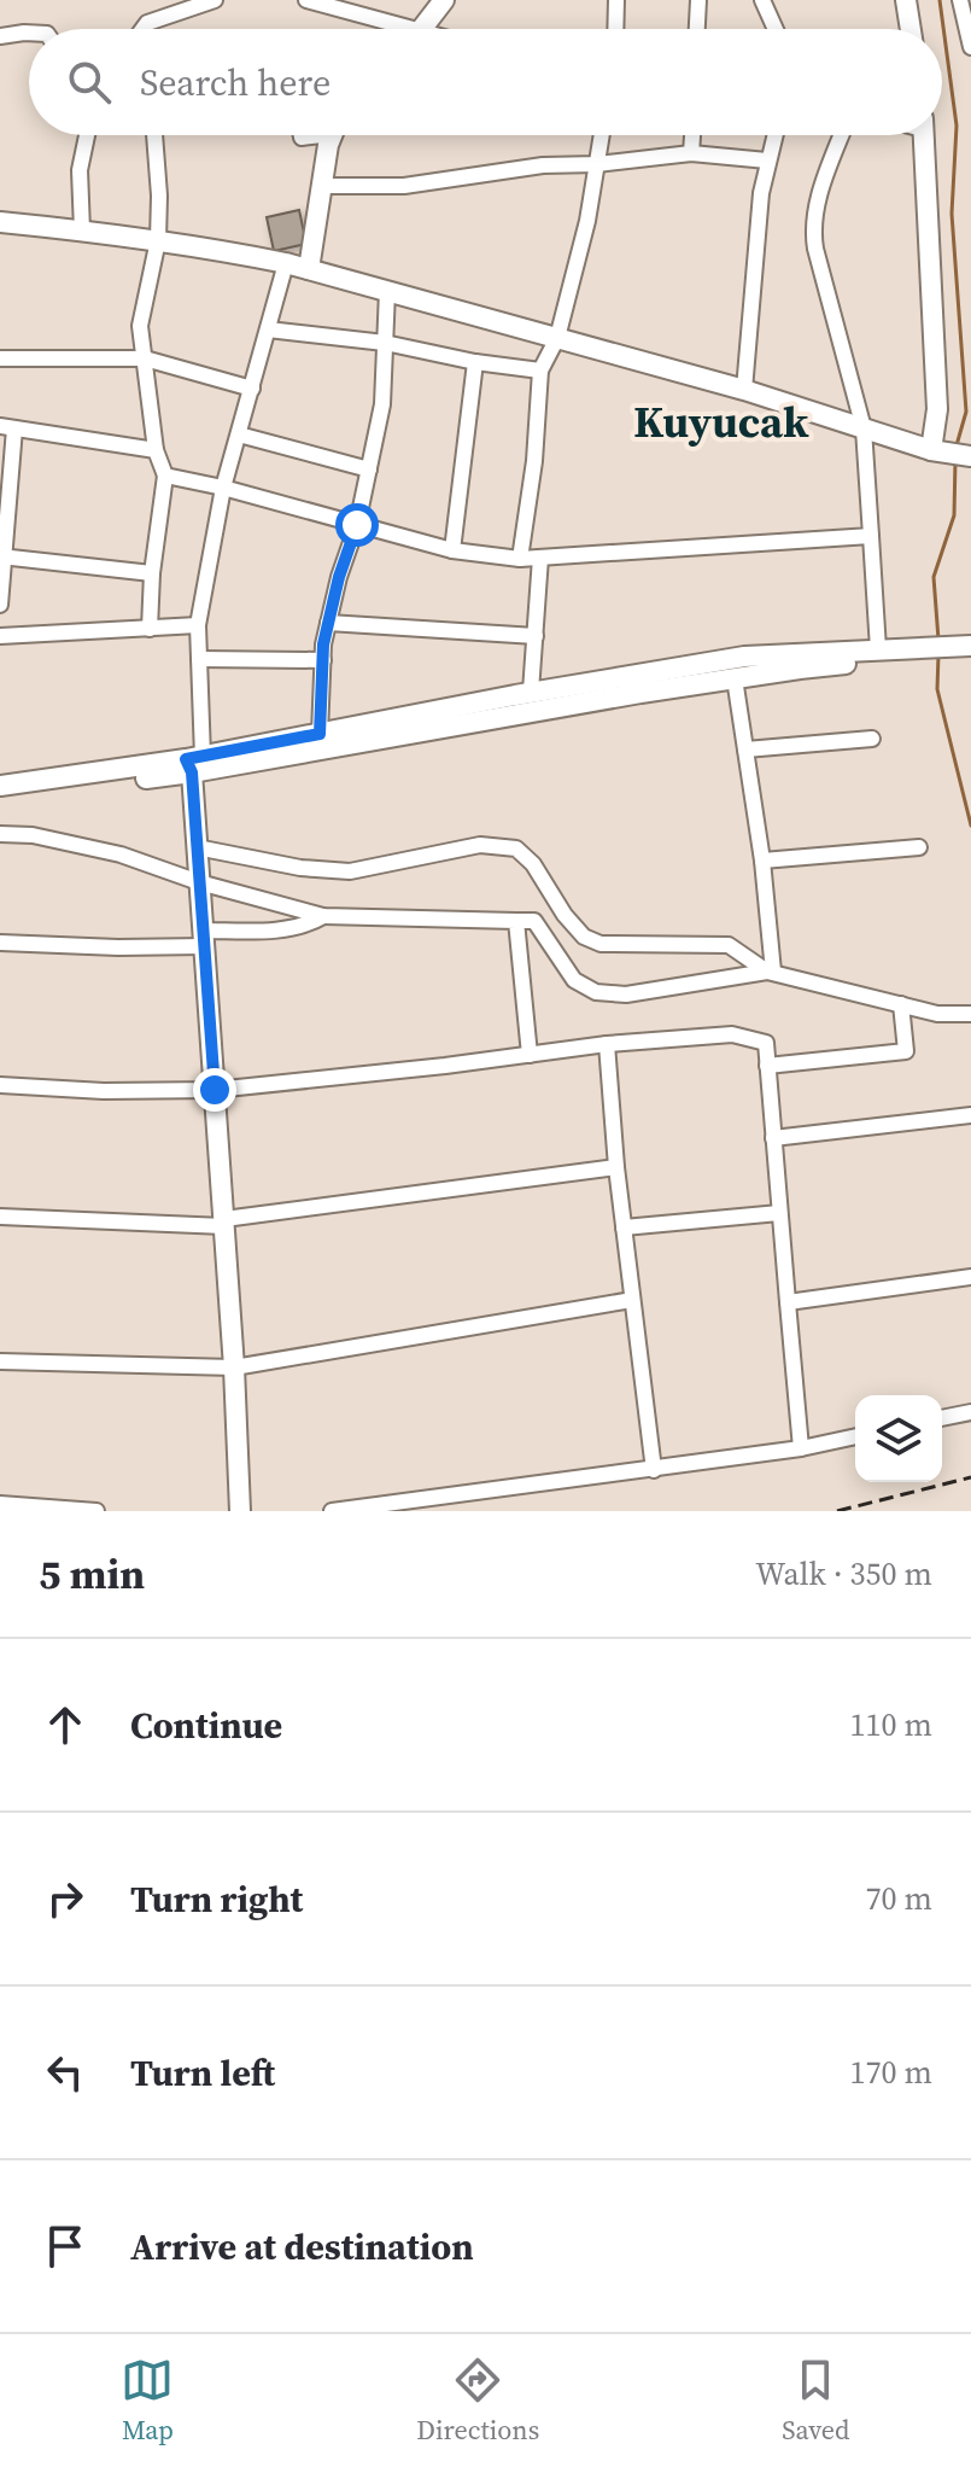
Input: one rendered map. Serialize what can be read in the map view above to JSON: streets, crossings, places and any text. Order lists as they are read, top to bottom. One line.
{"districts":["Kuyucak"],"page":{"search":"Search here","heading":["5 min","Walk · 350 m"],"list":[["Continue","110 m"],["Turn right","70 m"],["Turn left","170 m"],"Arrive at destination"],"nav":["Map","Directions","Saved"]}}
